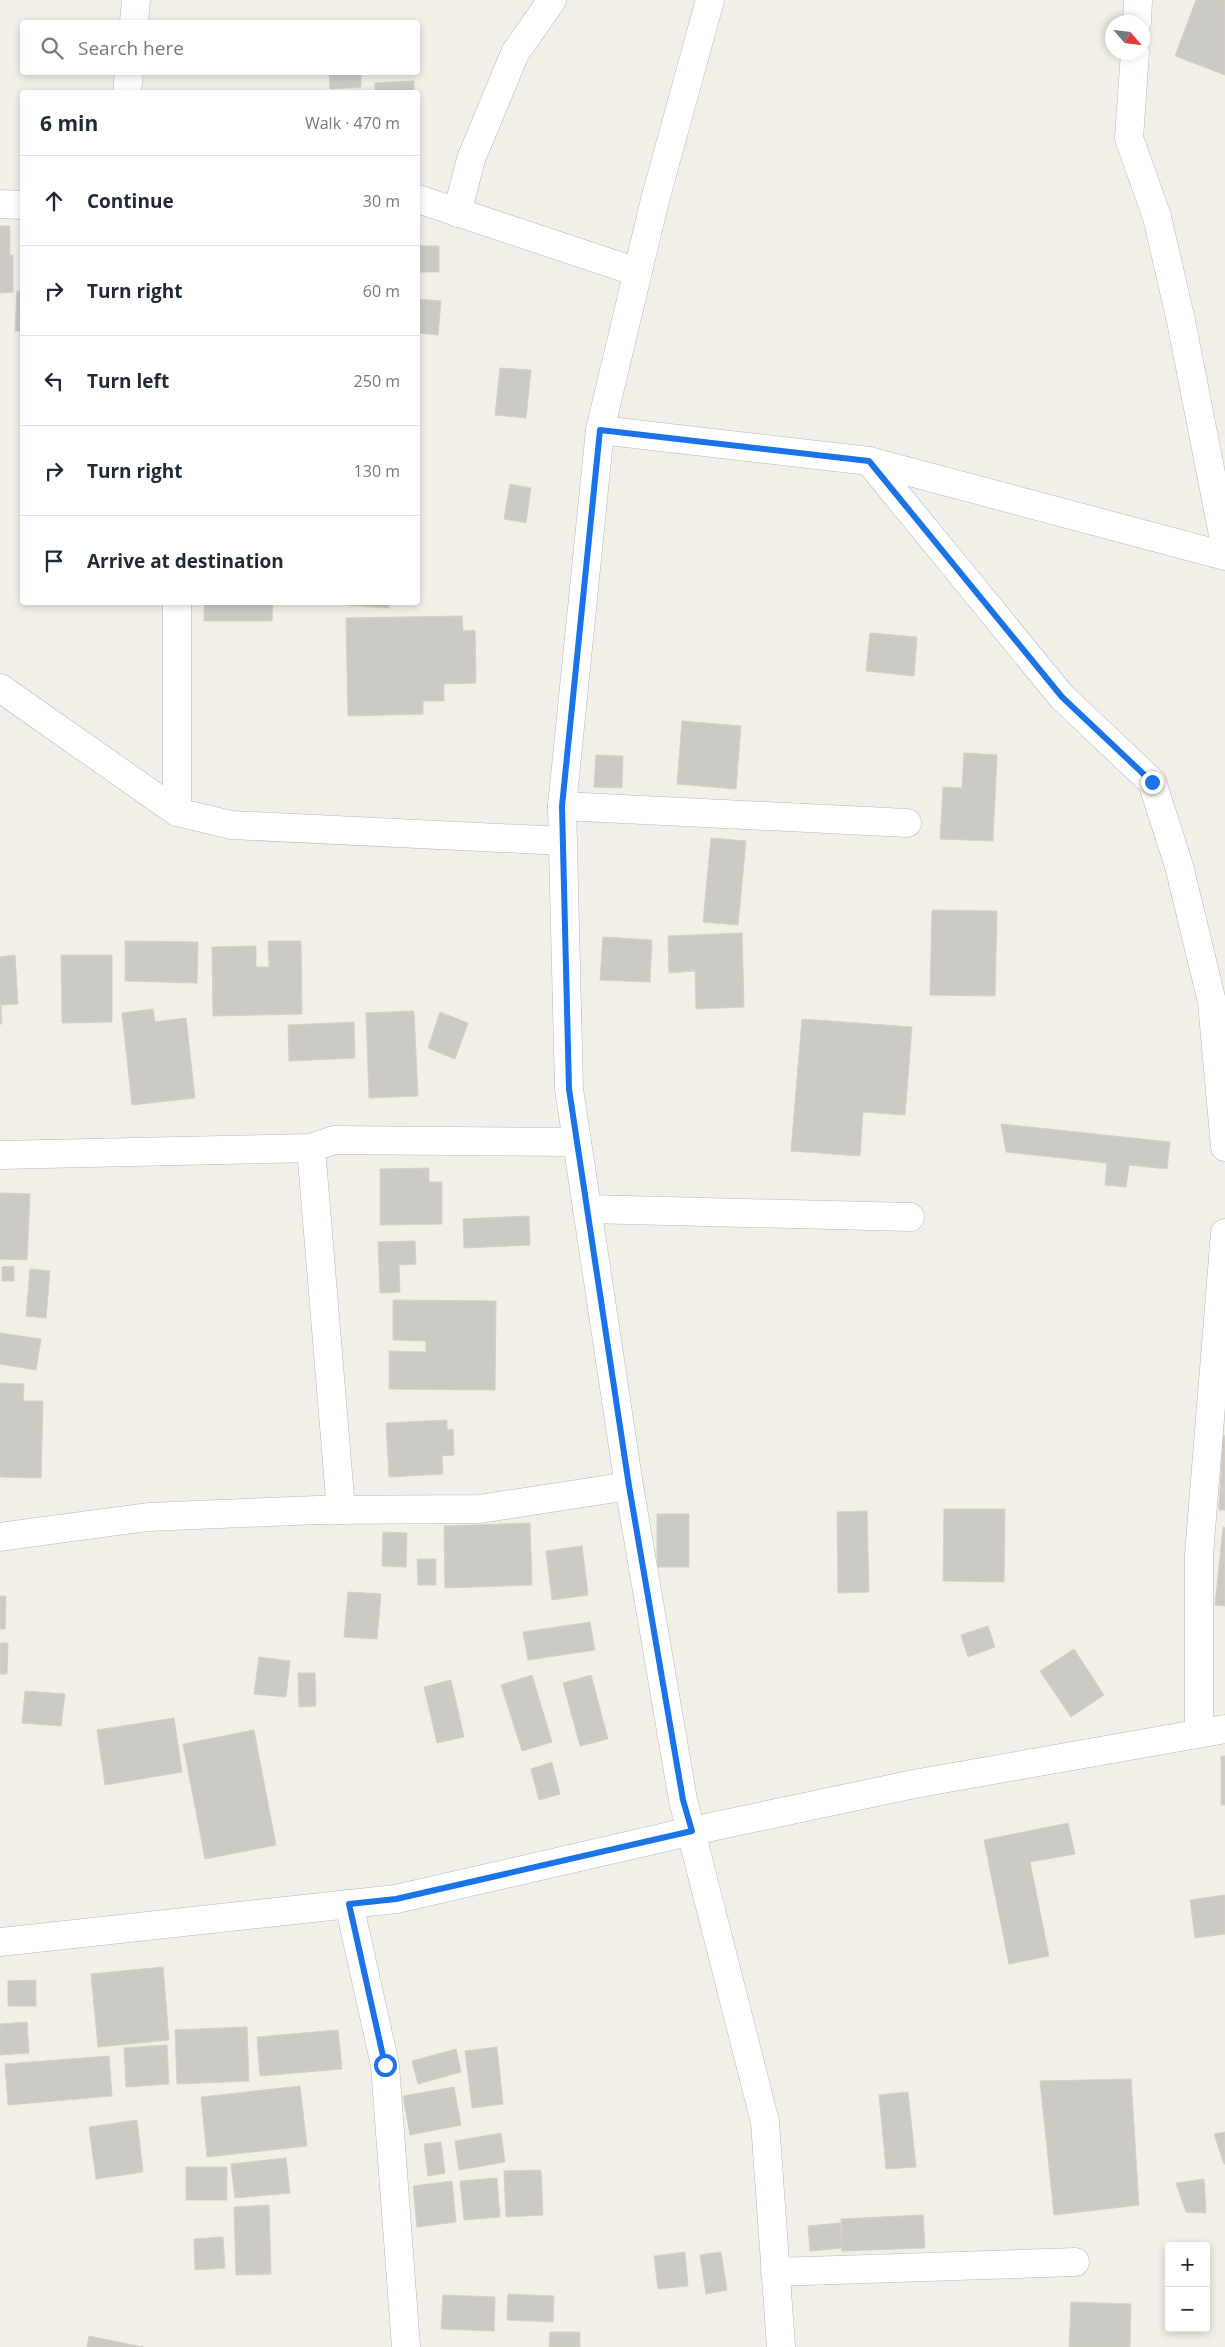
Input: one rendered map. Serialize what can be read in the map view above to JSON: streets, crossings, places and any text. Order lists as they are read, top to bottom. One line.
{"north":"bottom right","page":{"search":"Search here","heading":["6 min","Walk · 470 m"],"list":[["Continue","30 m"],["Turn right","60 m"],["Turn left","250 m"],["Turn right","130 m"],"Arrive at destination"],"map_buttons":["+","−"]}}
